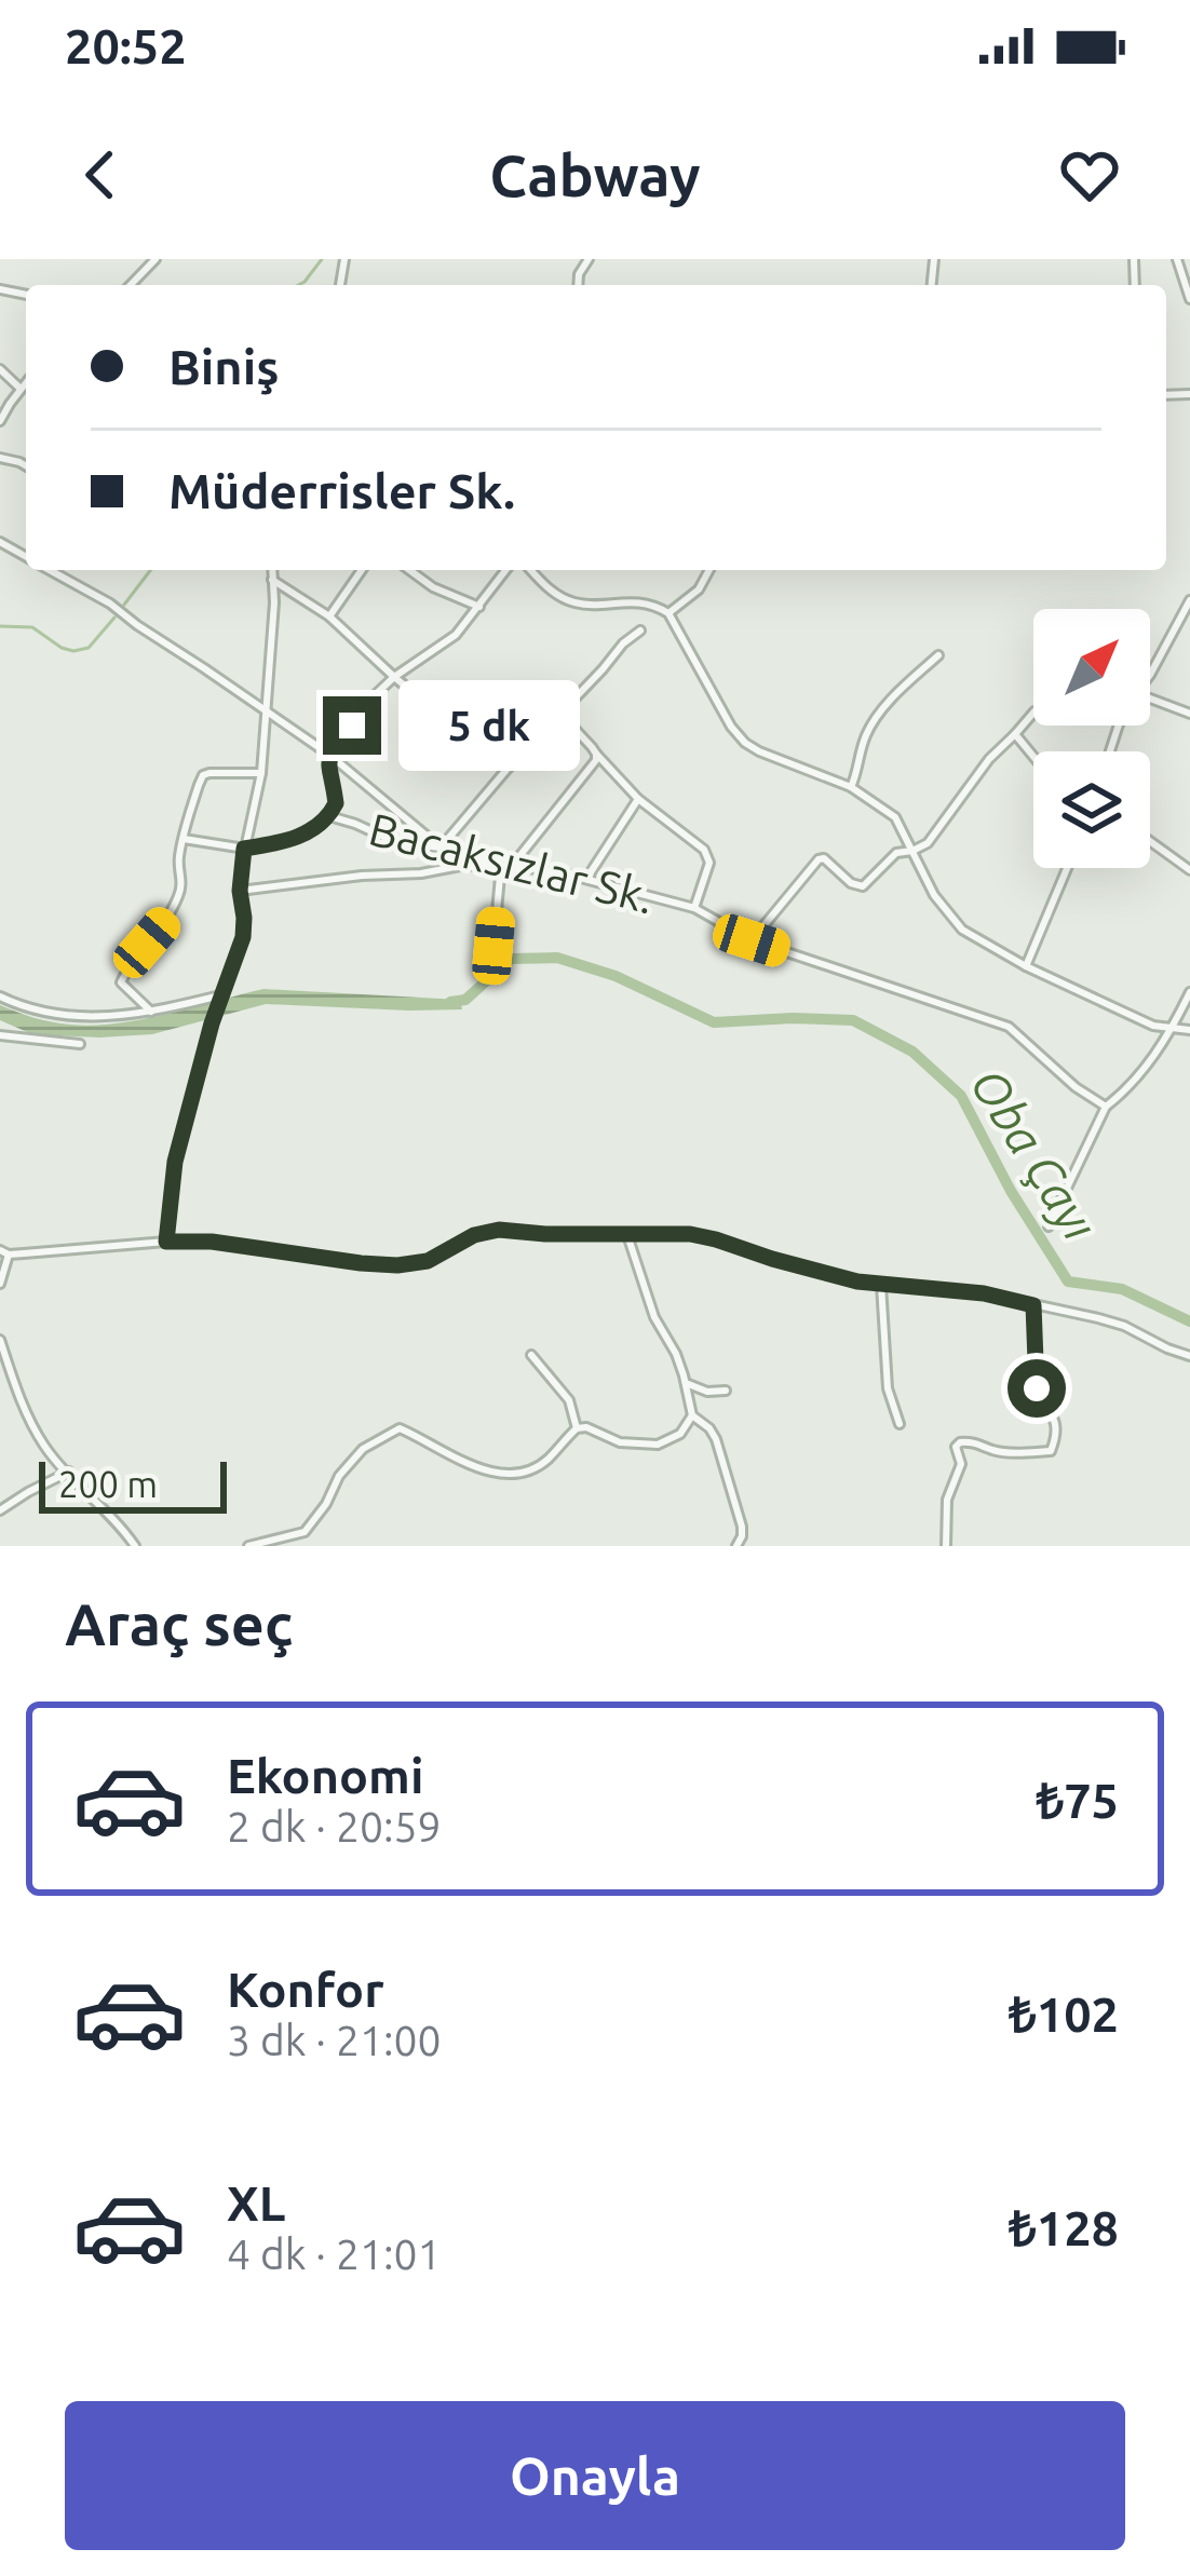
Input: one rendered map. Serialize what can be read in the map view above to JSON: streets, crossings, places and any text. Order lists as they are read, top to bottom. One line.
{"streets":{"street":["Bacaksızlar Sk."]},"water":["Oba Çayı"],"scale_bar":"200 m","north":"top right","page":{"status":"20:52","header":"Cabway","banner":["Biniş","Müderrisler Sk."],"bubble":"5 dk","scale":"200 m","heading":"Araç seç","list":[{"name":"Ekonomi","note":"2 dk · 20:59","value":"₺75"},{"name":"Konfor","note":"3 dk · 21:00","value":"₺102"},{"name":"XL","note":"4 dk · 21:01","value":"₺128"}],"buttons":"Onayla"}}
